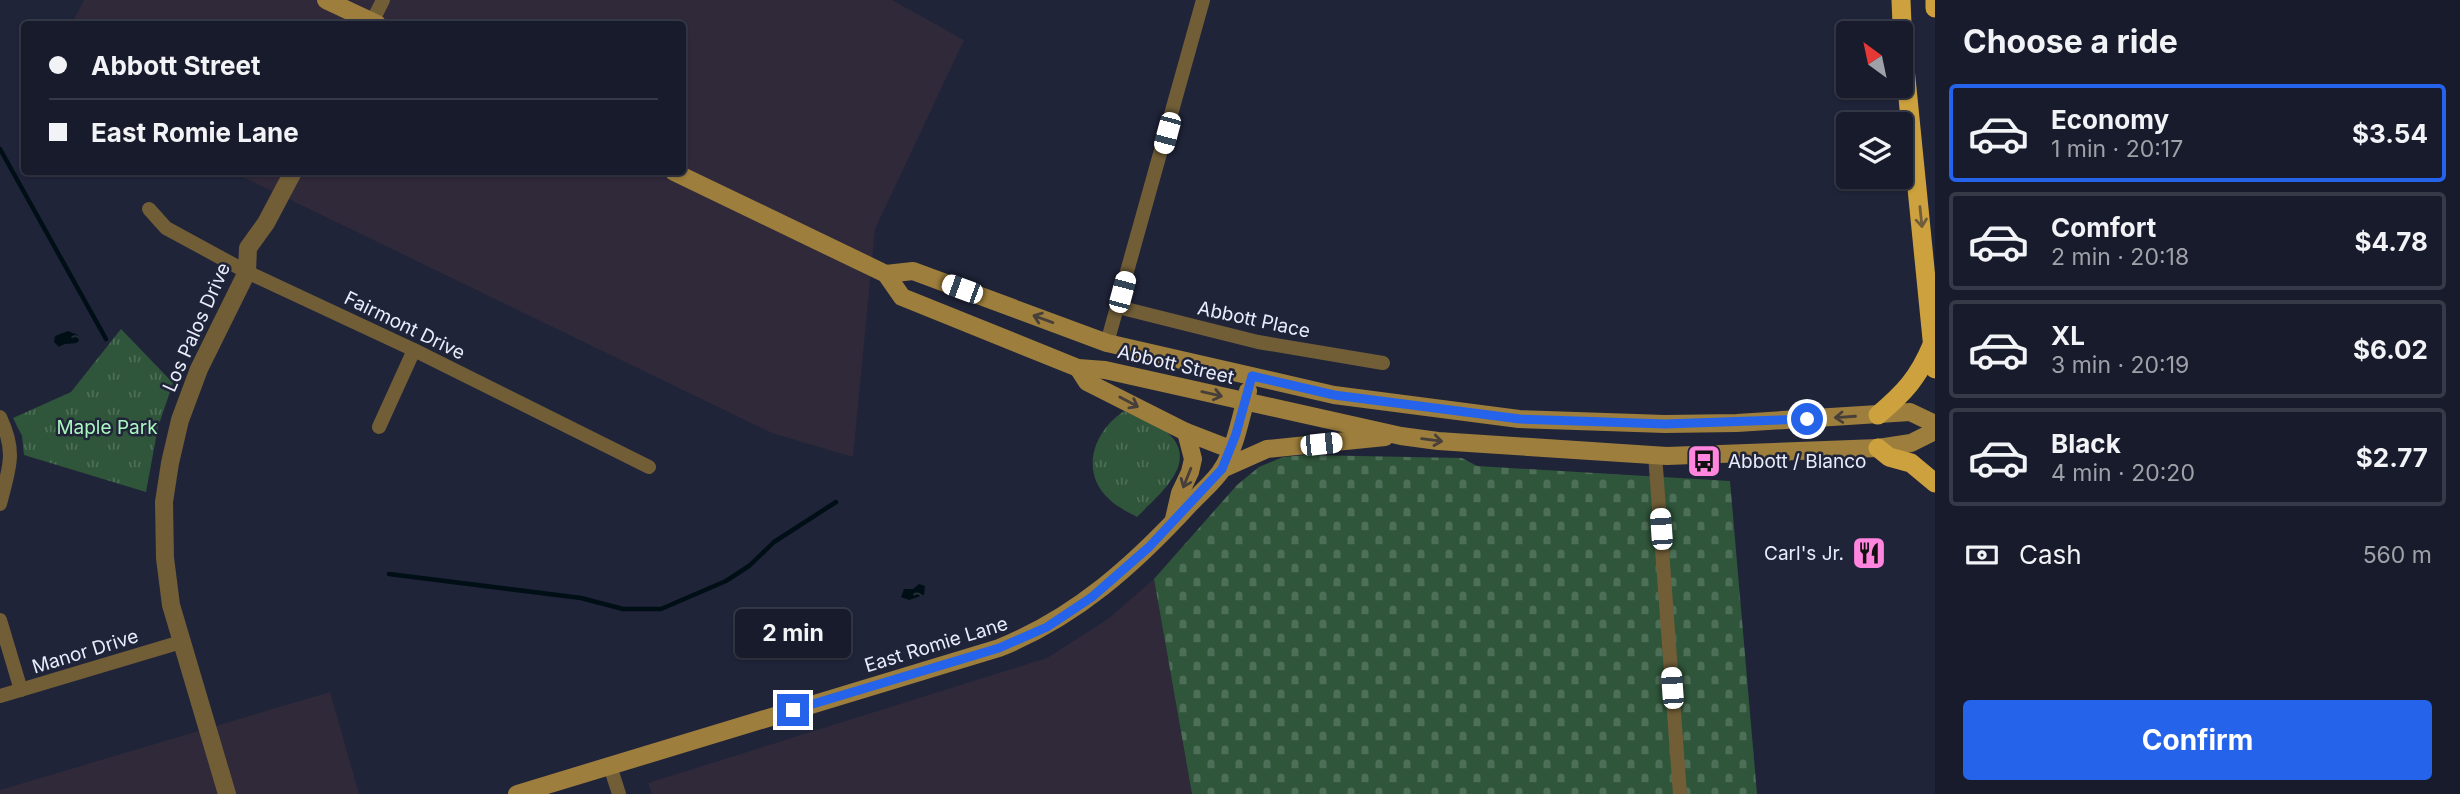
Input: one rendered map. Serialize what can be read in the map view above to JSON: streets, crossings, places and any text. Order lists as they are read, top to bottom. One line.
{"streets":{"main road":["Abbott Street","East Romie Lane"],"street":["Abbott Place","Fairmont Drive","Los Palos Drive","Manor Drive"]},"crossings":[["Fairmont Drive","Los Palos Drive"],["Los Palos Drive","Manor Drive"],["Abbott Street","East Romie Lane"]],"parks":["Maple Park"],"places":{"bus stop":["Abbott / Blanco"],"restaurant":["Carl's Jr."]},"north":"top left","page":{"heading":"Choose a ride","banner":["Abbott Street","East Romie Lane"],"list":[{"name":"Economy","note":"1 min · 20:17","value":"$3.54"},{"name":"Comfort","note":"2 min · 20:18","value":"$4.78"},{"name":"XL","note":"3 min · 20:19","value":"$6.02"},{"name":"Black","note":"4 min · 20:20","value":"$2.77"}],"pay":["Cash","560 m"],"bubble":"2 min","buttons":"Confirm"}}
